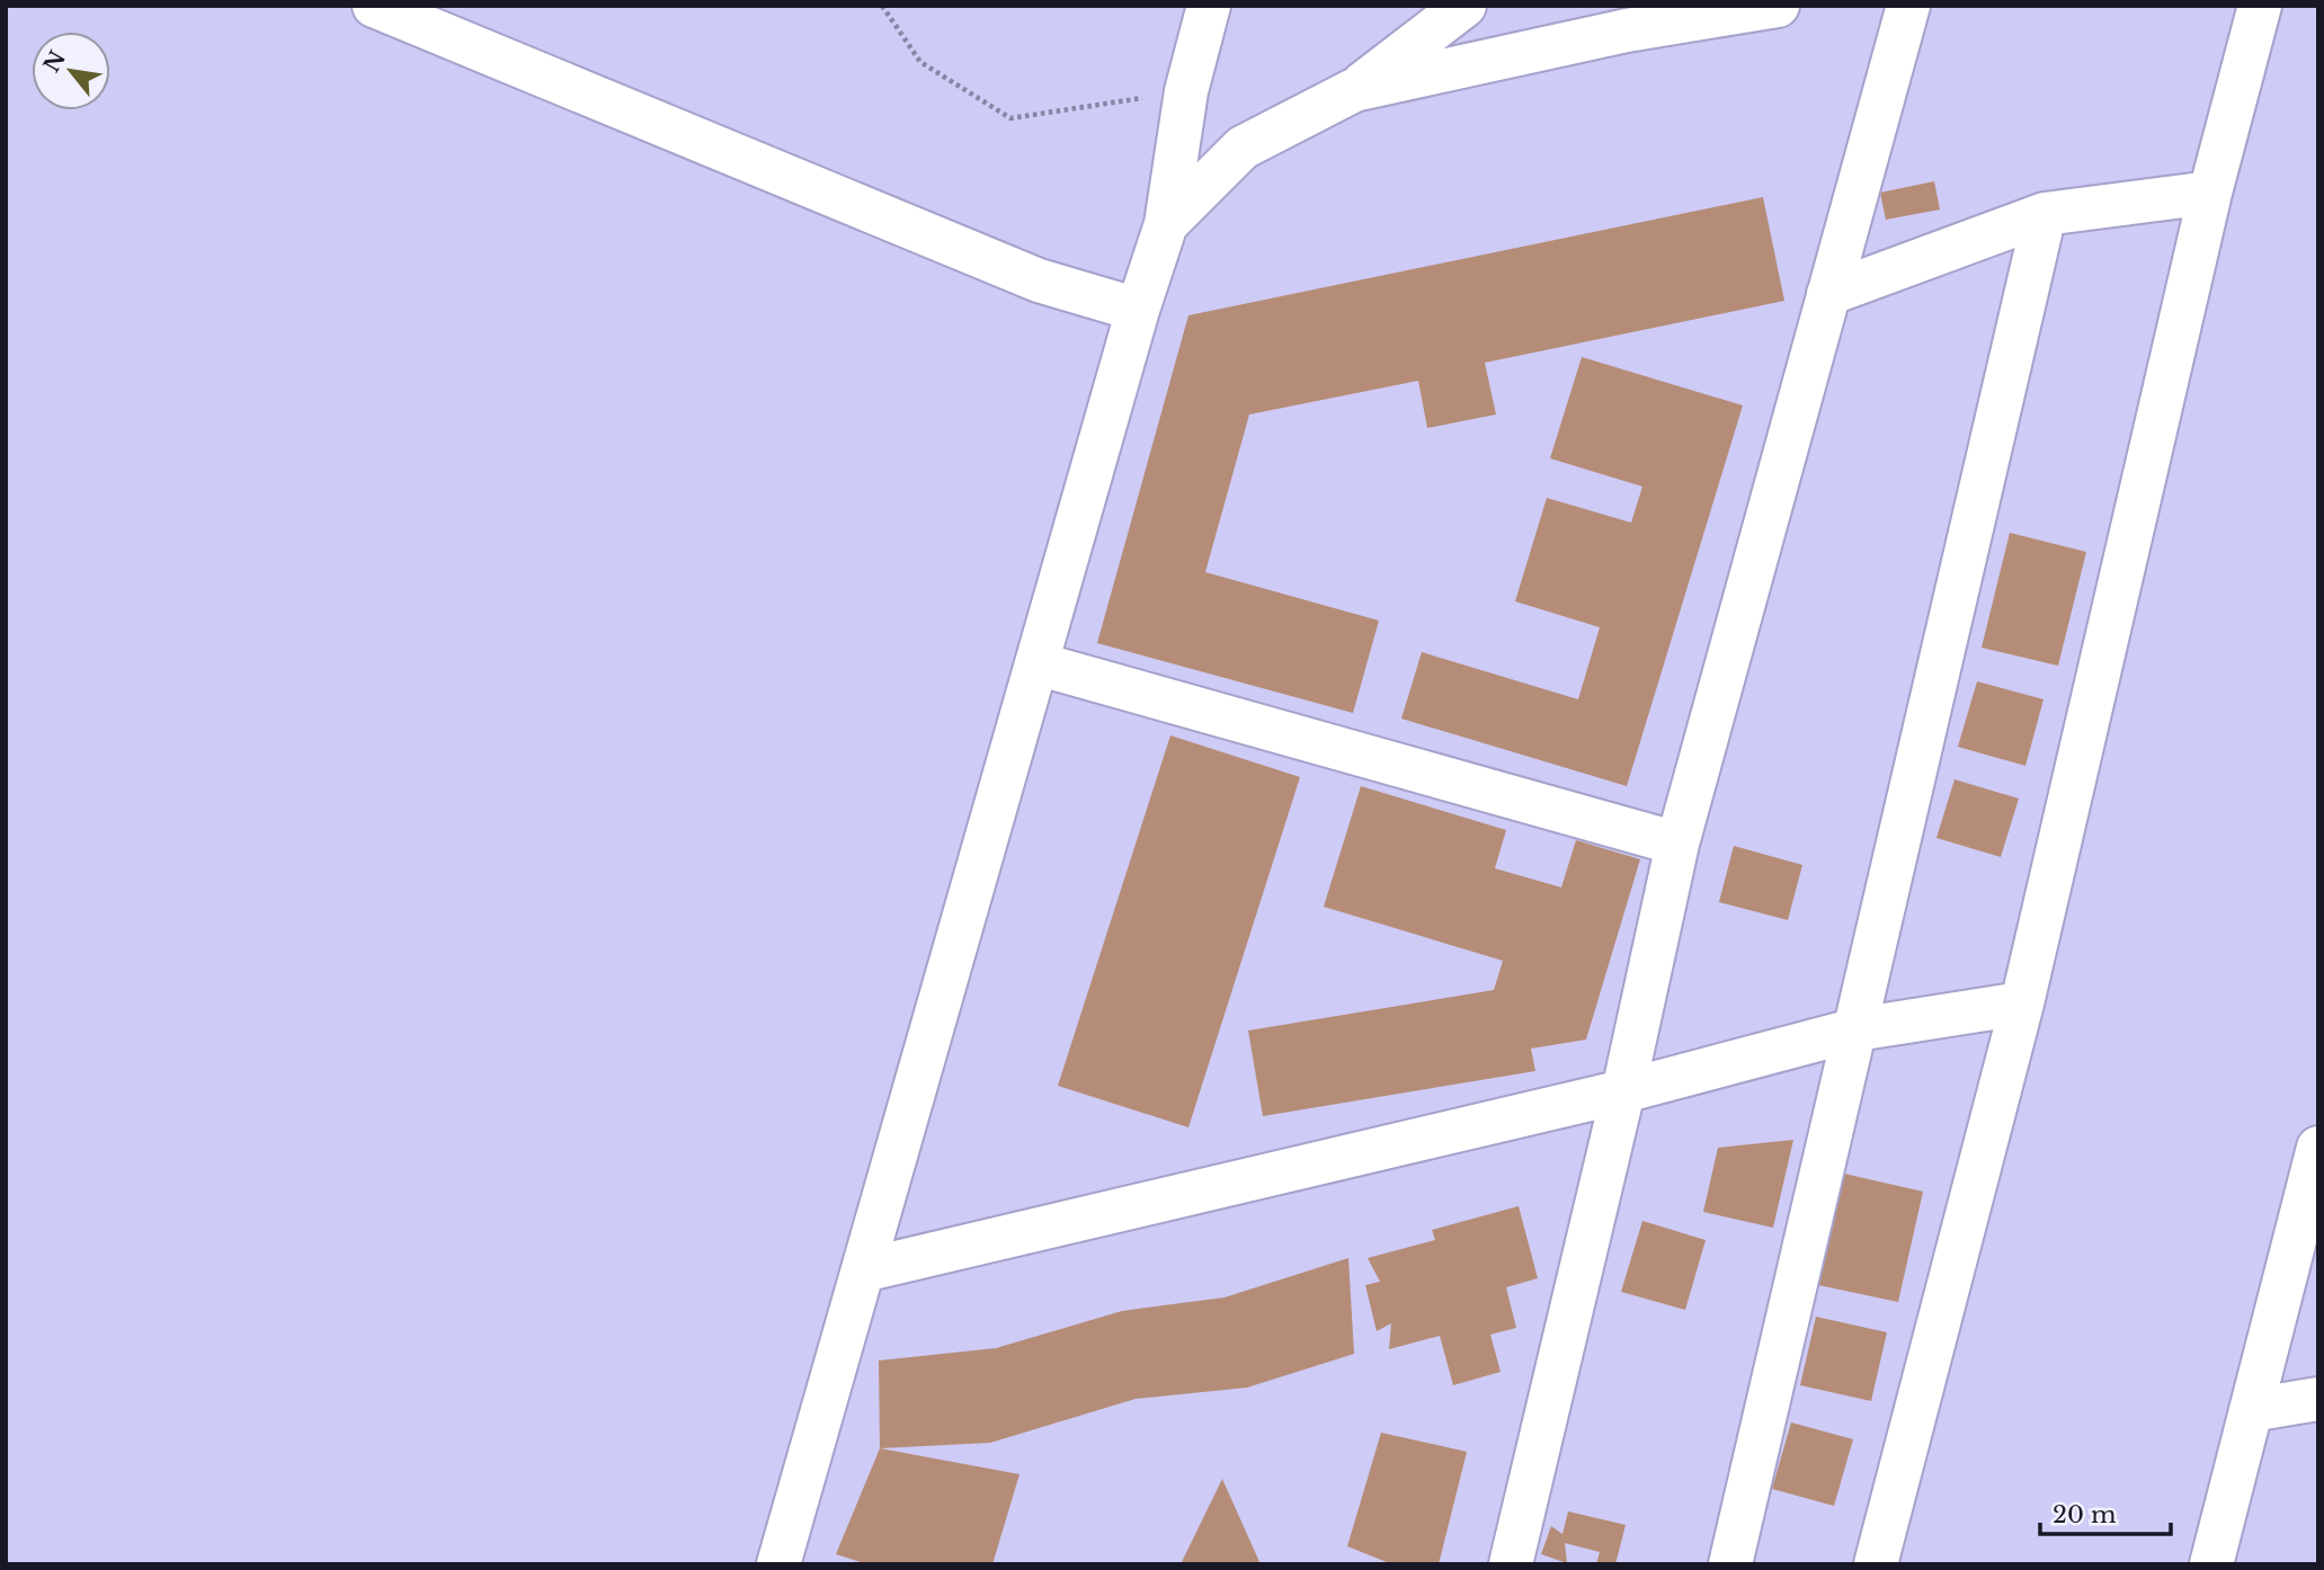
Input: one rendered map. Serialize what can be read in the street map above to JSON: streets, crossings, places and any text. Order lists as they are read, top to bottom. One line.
{"scale_bar":"20 m","north":"top left"}
